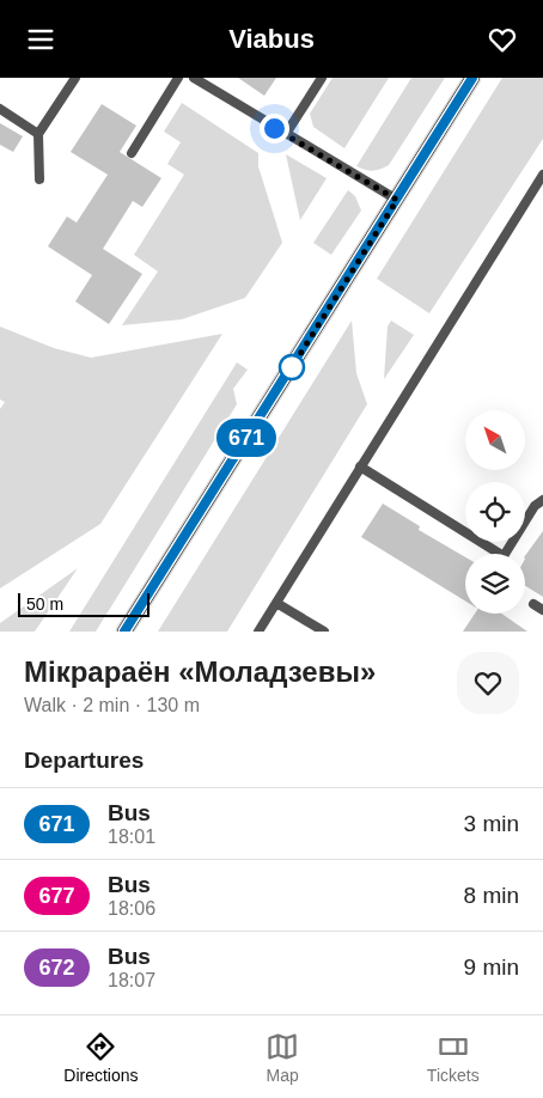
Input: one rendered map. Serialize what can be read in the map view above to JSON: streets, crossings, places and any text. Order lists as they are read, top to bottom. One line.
{"lines":["bus line 671"],"scale_bar":"50 m","north":"top left","page":{"header":"Viabus","on_map":"671","scale":"50 m","heading":[["Мікрараён «Моладзевы»","Walk · 2 min · 130 m"],"Departures"],"list":[{"mark":"671","name":"Bus","note":"18:01","value":"3 min"},{"mark":"677","name":"Bus","note":"18:06","value":"8 min"},{"mark":"672","name":"Bus","note":"18:07","value":"9 min"}],"tabs":["Directions","Map","Tickets"]}}
